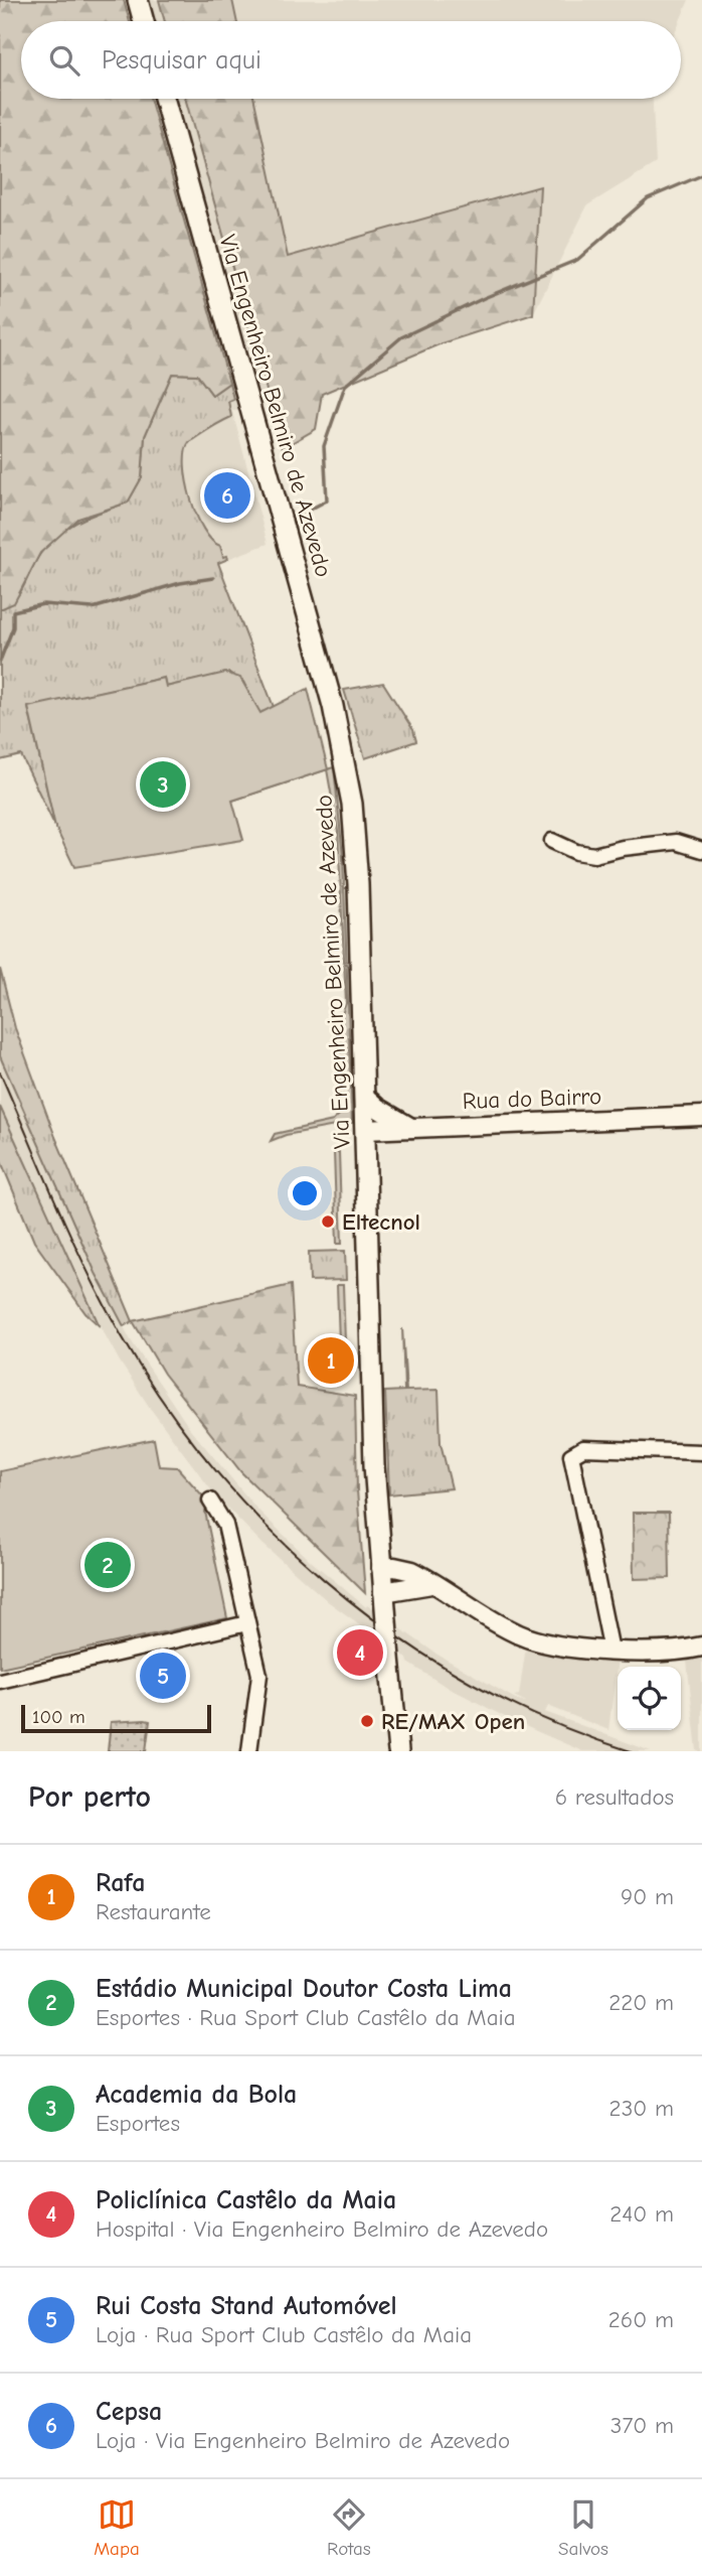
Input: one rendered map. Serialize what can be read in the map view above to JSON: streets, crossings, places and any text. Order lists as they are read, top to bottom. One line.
{"streets":{"main road":["Via Engenheiro Belmiro de Azevedo"],"street":["Rua do Bairro"]},"crossings":[["Via Engenheiro Belmiro de Azevedo","Rua do Bairro"]],"places":["Eltecnol","RE/MAX Open"],"scale_bar":"100 m","page":{"search":"Pesquisar aqui","pins":["6","3","1","2","4","5"],"scale":"100 m","heading":["Por perto","6 resultados"],"list":[{"mark":"1","name":"Rafa","note":"Restaurante","value":"90 m"},{"mark":"2","name":"Estádio Municipal Doutor Costa Lima","note":"Esportes · Rua Sport Club Castêlo da Maia","value":"220 m"},{"mark":"3","name":"Academia da Bola","note":"Esportes","value":"230 m"},{"mark":"4","name":"Policlínica Castêlo da Maia","note":"Hospital · Via Engenheiro Belmiro de Azevedo","value":"240 m"},{"mark":"5","name":"Rui Costa Stand Automóvel","note":"Loja · Rua Sport Club Castêlo da Maia","value":"260 m"},{"mark":"6","name":"Cepsa","note":"Loja · Via Engenheiro Belmiro de Azevedo","value":"370 m"}],"nav":["Mapa","Rotas","Salvos"]}}
